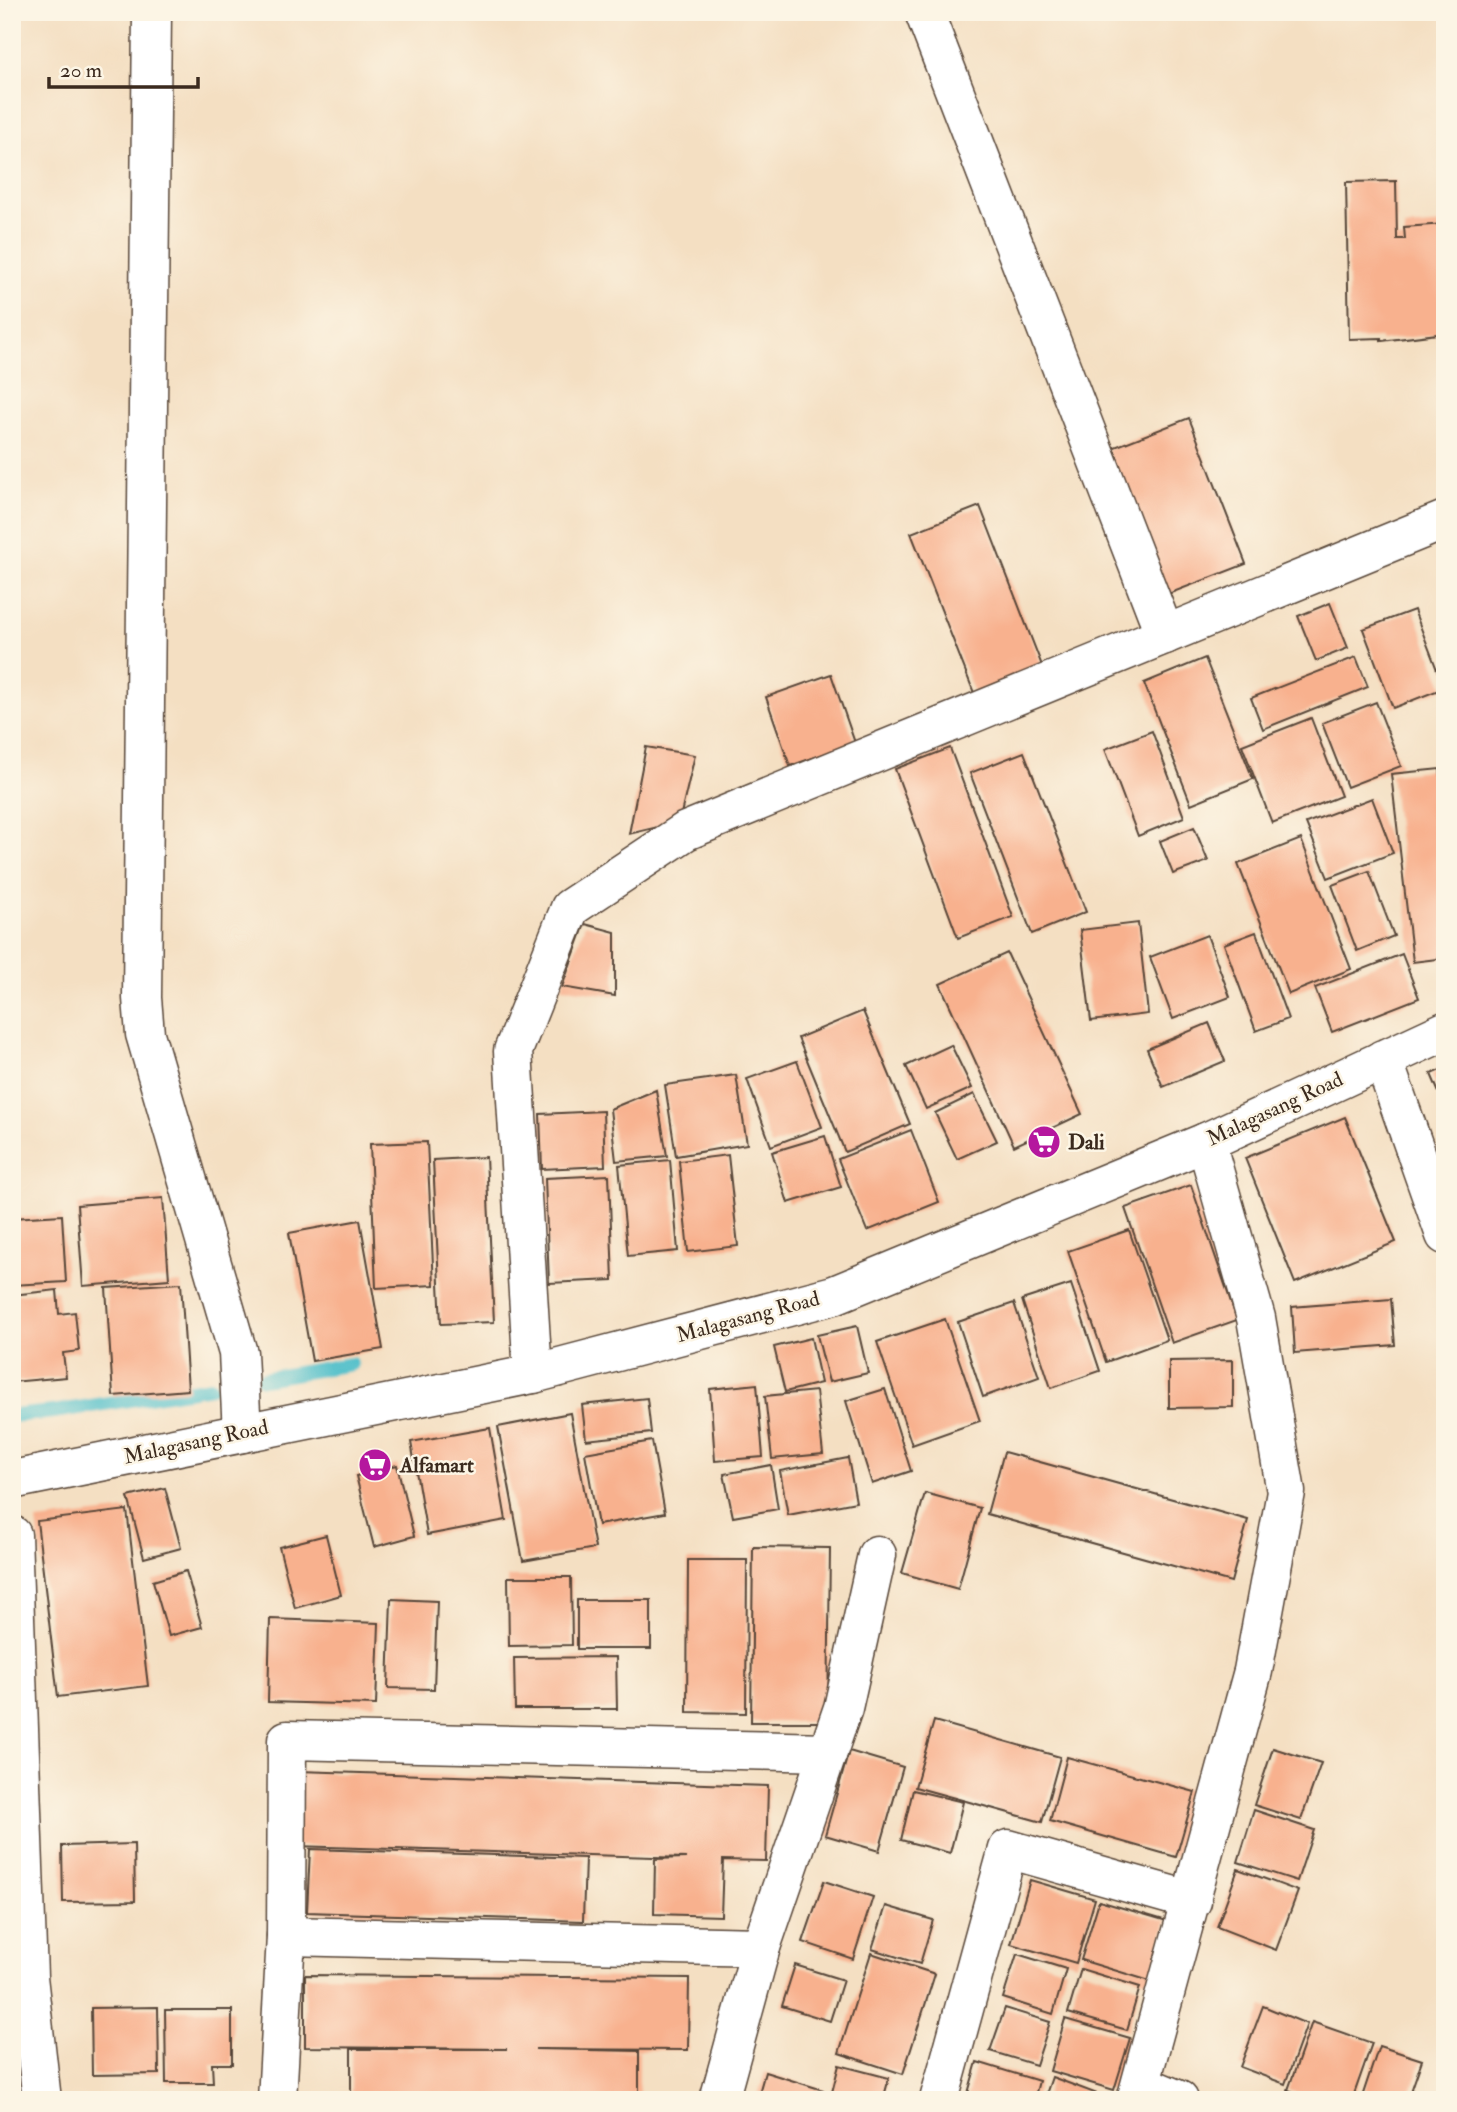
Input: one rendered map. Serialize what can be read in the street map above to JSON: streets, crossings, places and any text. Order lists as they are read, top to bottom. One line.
{"streets":{"street":["Malagasang Road"]},"places":{"supermarket":["Dali","Alfamart"]},"scale_bar":"20 m"}
